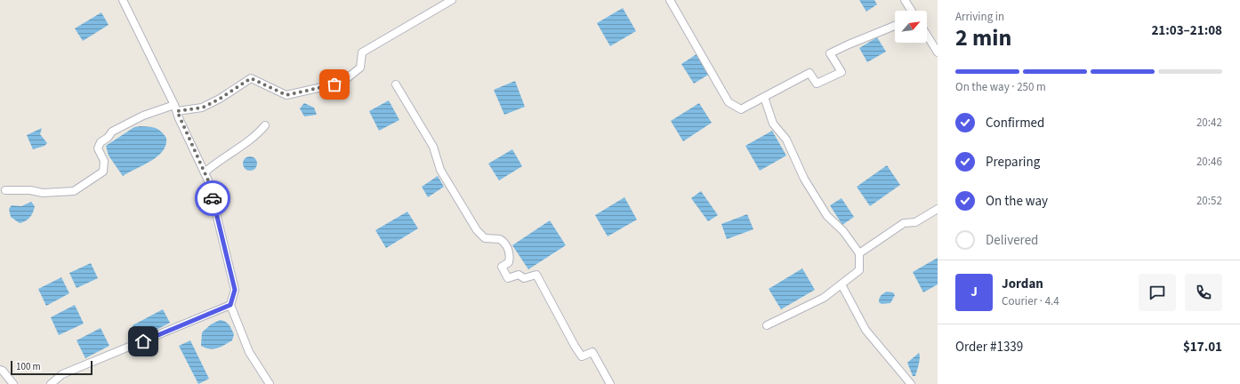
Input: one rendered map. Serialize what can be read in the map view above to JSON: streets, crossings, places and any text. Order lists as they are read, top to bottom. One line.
{"scale_bar":"100 m","north":"top right","page":{"heading":["2 min","Arriving in","21:03–21:08"],"panel":["Jordan","Courier · 4.4","Order #1339","$17.01"],"bar":"On the way · 250 m","list":[["Confirmed","20:42"],["Preparing","20:46"],["On the way","20:52"],"Delivered"],"round":"J","scale":"100 m"}}
